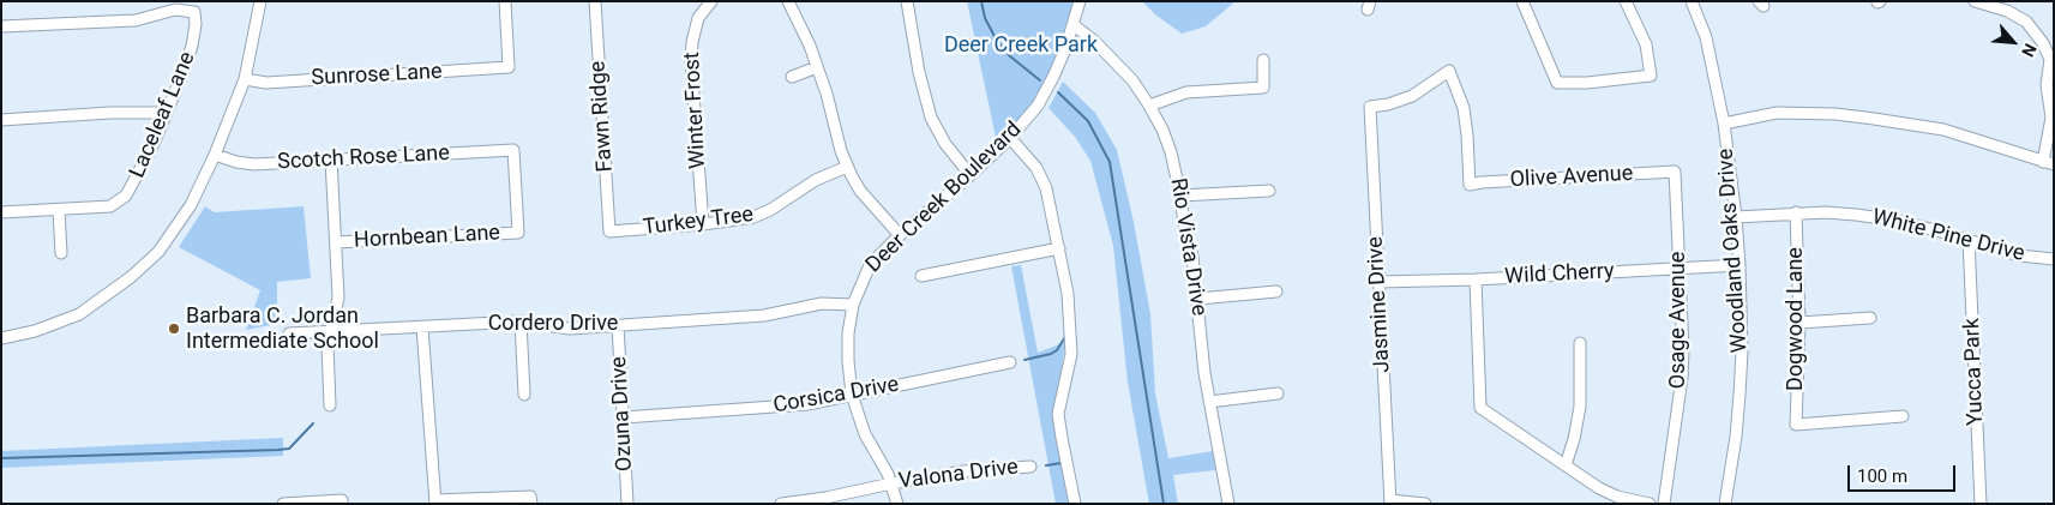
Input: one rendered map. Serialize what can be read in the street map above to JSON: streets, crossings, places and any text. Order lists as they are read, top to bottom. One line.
{"streets":{"street":["Sunrose Lane","Winter Frost","Laceleaf Lane","Fawn Ridge","Scotch Rose Lane","Olive Avenue","Deer Creek Boulevard","Turkey Tree","White Pine Drive","Hornbean Lane","Rio Vista Drive","Woodland Oaks Drive","Wild Cherry","Jasmine Drive","Dogwood Lane","Osage Avenue","Cordero Drive","Yucca Park","Corsica Drive","Ozuna Drive","Valona Drive"]},"crossings":[["Winter Frost","Turkey Tree"],["Fawn Ridge","Turkey Tree"],["Scotch Rose Lane","Hornbean Lane"],["Olive Avenue","Jasmine Drive"],["Olive Avenue","Osage Avenue"],["Deer Creek Boulevard","Rio Vista Drive"],["Deer Creek Boulevard","Cordero Drive"],["Deer Creek Boulevard","Corsica Drive"],["Deer Creek Boulevard","Valona Drive"],["White Pine Drive","Woodland Oaks Drive"],["White Pine Drive","Dogwood Lane"],["White Pine Drive","Yucca Park"],["Woodland Oaks Drive","Wild Cherry"],["Wild Cherry","Jasmine Drive"],["Wild Cherry","Osage Avenue"],["Cordero Drive","Ozuna Drive"],["Corsica Drive","Ozuna Drive"]],"parks":["Deer Creek Park"],"places":["Barbara C. Jordan Intermediate School"],"scale_bar":"100 m","north":"bottom right"}
